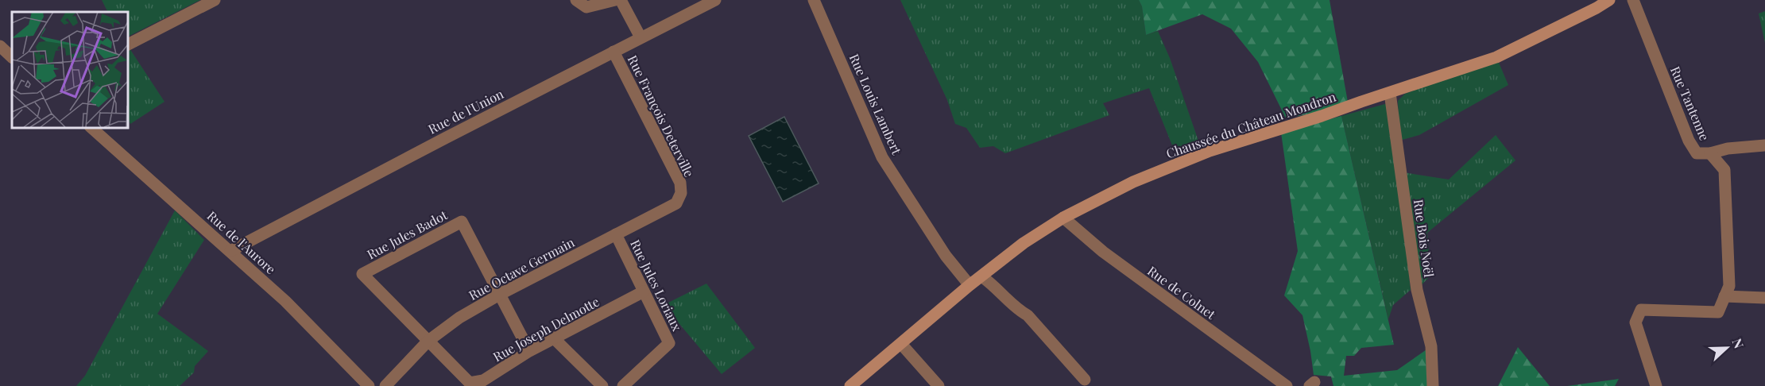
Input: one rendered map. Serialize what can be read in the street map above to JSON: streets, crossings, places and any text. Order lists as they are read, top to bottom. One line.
{"streets":{"main road":["Chaussée du Château Mondron"],"street":["Rue Tantenne","Rue Louis Lambert","Rue de l'Union","Rue François Deterville","Rue Jules Badot","Rue Bois Noël","Rue de l'Aurore","Rue Octave Germain","Rue Jules Loriaux","Rue de Colnet","Rue Joseph Delmotte"]},"crossings":[["Rue Louis Lambert","Chaussée du Château Mondron"],["Rue de l'Union","Rue François Deterville"],["Rue de l'Union","Rue de l'Aurore"],["Rue François Deterville","Rue Octave Germain"],["Chaussée du Château Mondron","Rue Bois Noël"],["Chaussée du Château Mondron","Rue de Colnet"],["Rue Jules Badot","Rue Octave Germain"],["Rue Jules Badot","Rue Joseph Delmotte"],["Rue Octave Germain","Rue Jules Loriaux"],["Rue Octave Germain","Rue Joseph Delmotte"],["Rue Jules Loriaux","Rue Joseph Delmotte"]],"north":"right"}
